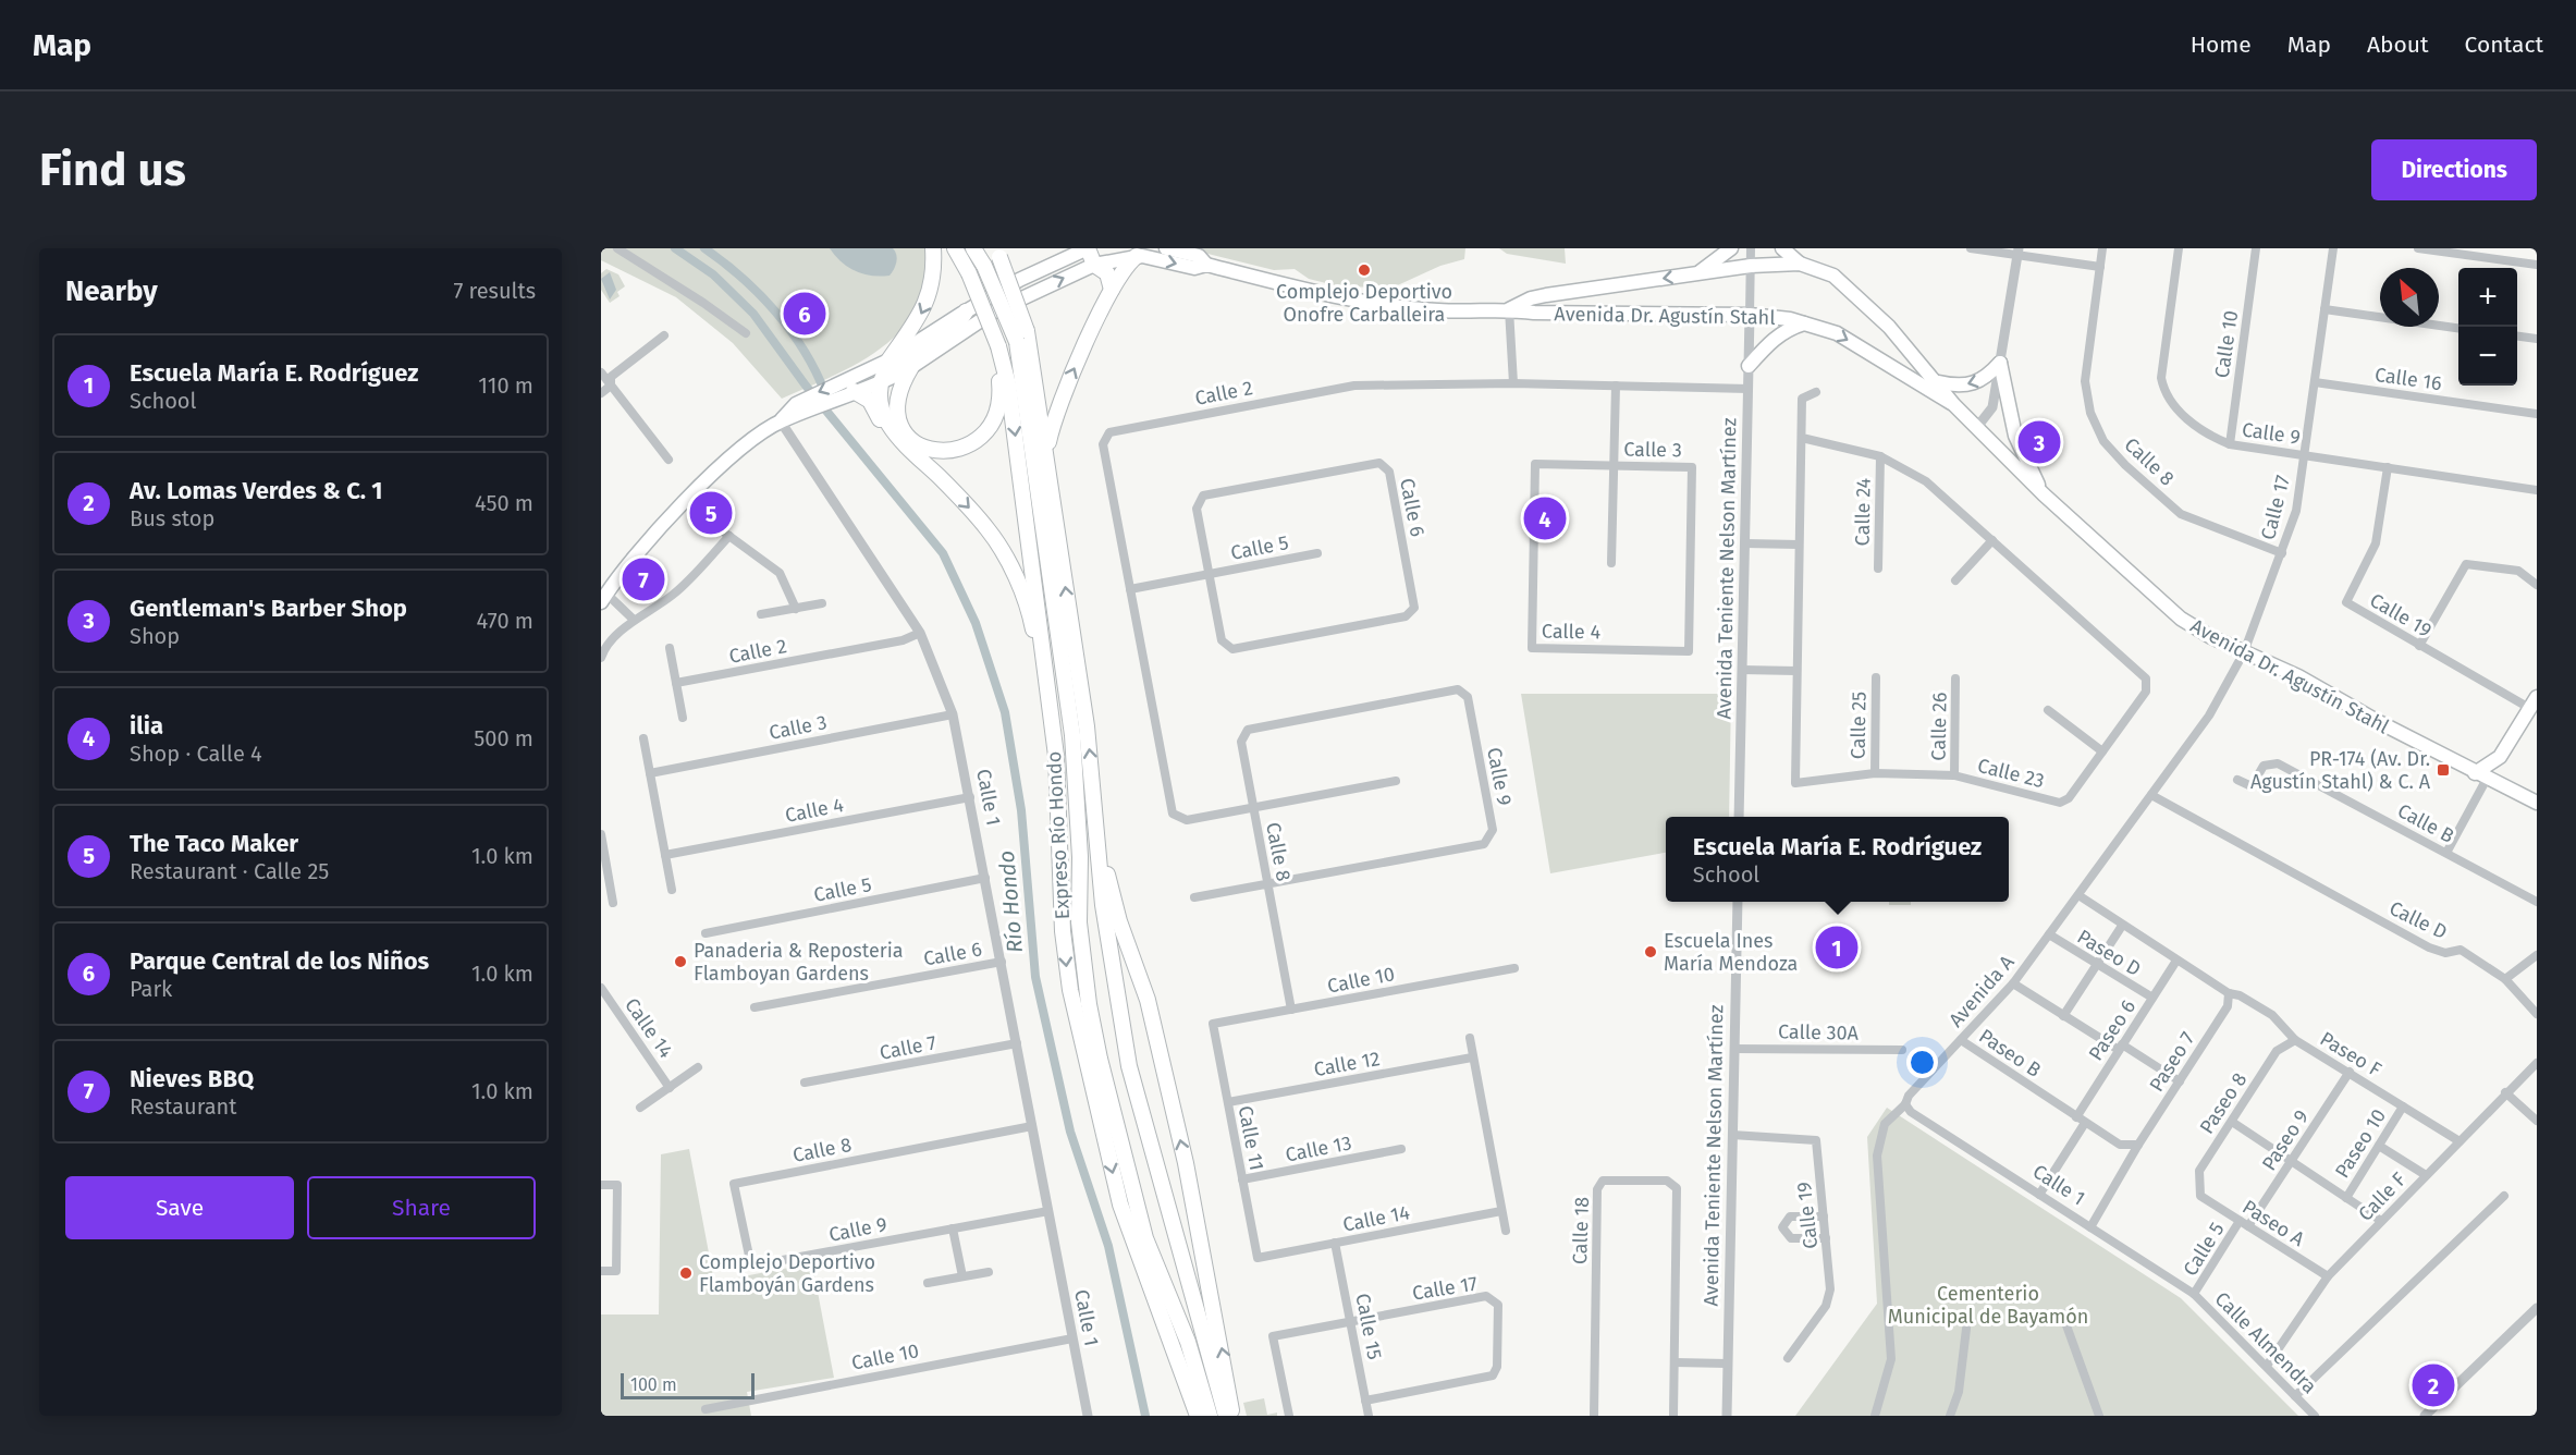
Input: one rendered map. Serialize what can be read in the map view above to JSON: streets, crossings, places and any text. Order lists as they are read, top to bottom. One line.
{"streets":{"highway":["Expreso Río Hondo"],"main road":["Avenida Dr. Agustín Stahl"],"street":["Calle 10","Calle 16","Calle 2","Calle 9","Calle 3","Calle 8","Calle 6","Calle 17","Calle 24","Calle 5","Avenida Teniente Nelson Martínez","Calle 19","Calle 4","Calle 25","Calle 26","Calle 23","Calle 1","Calle B","Calle D","Paseo D","Avenida A","Calle 14","Paseo 6","Calle 30A","Calle 7","Paseo B","Paseo F","Paseo 7","Calle 12","Paseo 8","Calle 11","Paseo 9","Paseo 10","Calle 13","Calle F","Paseo A","Calle 18","Calle 15","Calle Almendra"]},"crossings":[["Avenida Dr. Agustín Stahl","Calle 17"],["Avenida Dr. Agustín Stahl","Avenida Teniente Nelson Martínez"],["Calle 10","Calle 9"],["Calle 10","Calle 8"],["Calle 10","Calle 1"],["Calle 10","Calle 11"],["Calle 16","Calle 17"],["Calle 2","Calle 3"],["Calle 2","Calle 8"],["Calle 2","Calle 5"],["Calle 2","Avenida Teniente Nelson Martínez"],["Calle 2","Calle 1"],["Calle 9","Calle 8"],["Calle 9","Calle 17"],["Calle 9","Calle 19"],["Calle 9","Calle 1"],["Calle 3","Calle 4"],["Calle 3","Calle 1"],["Calle 8","Calle 17"],["Calle 8","Calle 1"],["Calle 6","Calle 5"],["Calle 6","Calle 1"],["Calle 17","Calle 15"],["Calle 24","Calle 23"],["Calle 5","Calle 1"],["Calle 5","Paseo 9"],["Calle 5","Paseo A"],["Calle 5","Calle Almendra"],["Avenida Teniente Nelson Martínez","Calle 19"],["Avenida Teniente Nelson Martínez","Calle 30A"],["Calle 4","Calle 1"],["Calle 25","Calle 23"],["Calle 26","Calle 23"],["Calle 1","Avenida A"],["Calle 1","Calle 7"],["Calle 1","Paseo 7"],["Calle 1","Calle Almendra"],["Calle D","Avenida A"],["Paseo D","Avenida A"],["Paseo D","Paseo 6"],["Avenida A","Paseo B"],["Calle 14","Calle 11"],["Calle 14","Calle 15"],["Paseo 6","Paseo B"],["Paseo F","Paseo 7"],["Paseo F","Paseo 8"],["Paseo F","Paseo 9"],["Paseo F","Paseo 10"],["Paseo F","Calle F"],["Calle 12","Calle 11"],["Paseo 8","Paseo A"],["Calle 11","Calle 13"],["Paseo 9","Paseo A"],["Calle F","Paseo A"],["Calle F","Calle Almendra"]],"water":["Río Hondo"],"parks":["Cementerio Municipal de Bayamón"],"places":{"other":["Complejo Deportivo Onofre Carballeira","Escuela Ines María Mendoza","Panaderia & Reposteria Flamboyan Gardens","Complejo Deportivo Flamboyán Gardens"],"transit":["PR-174 (Av. Dr. Agustín Stahl) & C. A"]},"scale_bar":"100 m","north":"top left","page":{"header":"Map","nav":["Home","Map","About","Contact"],"buttons":["Directions",["Save","Share"]],"title":"Find us","heading":["Nearby","7 results"],"map_buttons":["+","−"],"pins":["6","3","5","4","7","1","2"],"list":[{"mark":"1","name":"Escuela María E. Rodríguez","note":"School","value":"110 m"},{"mark":"2","name":"Av. Lomas Verdes & C. 1","note":"Bus stop","value":"450 m"},{"mark":"3","name":"Gentleman's Barber Shop","note":"Shop","value":"470 m"},{"mark":"4","name":"ilia","note":"Shop · Calle 4","value":"500 m"},{"mark":"5","name":"The Taco Maker","note":"Restaurant · Calle 25","value":"1.0 km"},{"mark":"6","name":"Parque Central de los Niños","note":"Park","value":"1.0 km"},{"mark":"7","name":"Nieves BBQ","note":"Restaurant","value":"1.0 km"}],"popup":["Escuela María E. Rodríguez","School"],"scale":"100 m"}}
